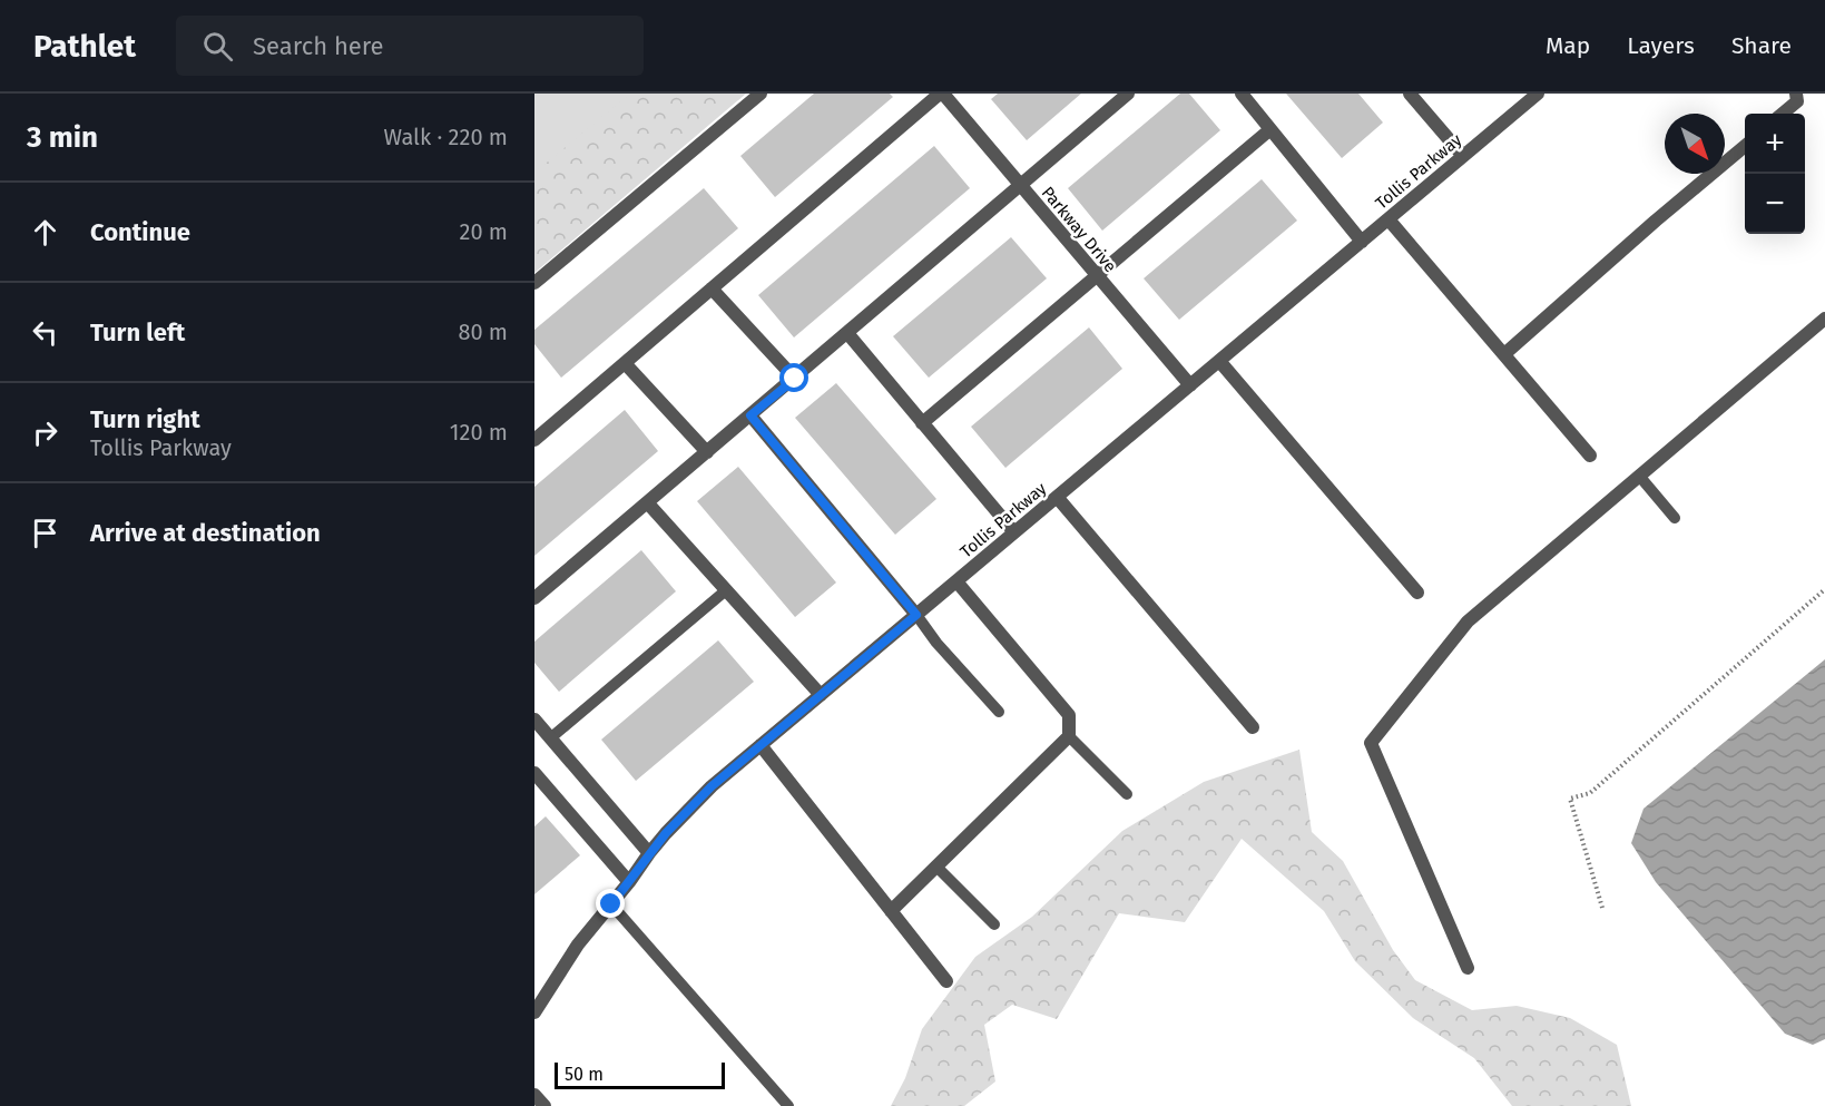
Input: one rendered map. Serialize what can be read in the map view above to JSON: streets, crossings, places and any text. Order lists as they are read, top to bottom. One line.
{"streets":{"street":["Tollis Parkway","Parkway Drive"]},"crossings":[["Tollis Parkway","Parkway Drive"]],"scale_bar":"50 m","north":"bottom right","page":{"header":"Pathlet","search":"Search here","nav":["Map","Layers","Share"],"heading":["3 min","Walk · 220 m"],"map_buttons":["+","−"],"list":[["Continue","20 m"],["Turn left","80 m"],["Turn right","Tollis Parkway","120 m"],"Arrive at destination"],"scale":"50 m"}}
